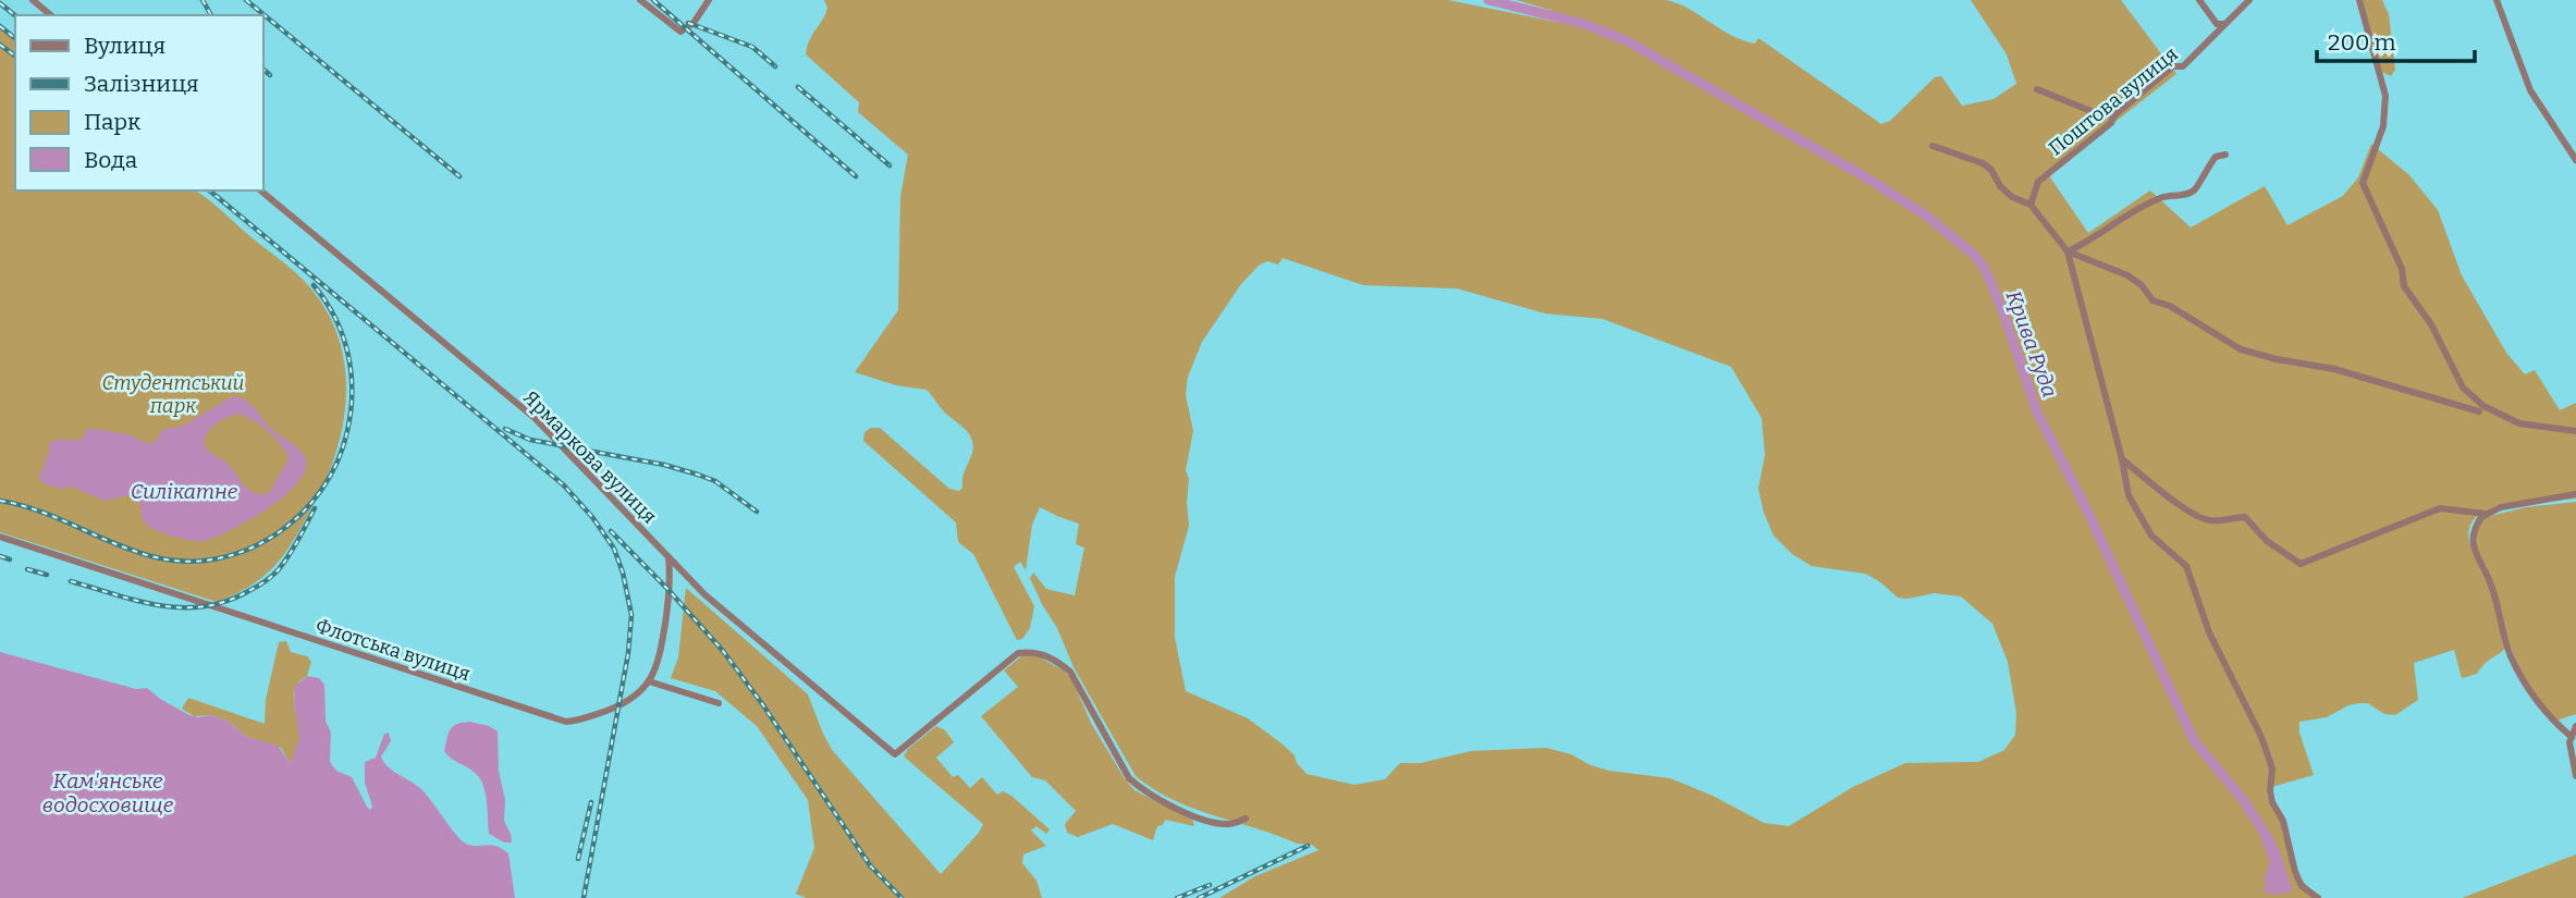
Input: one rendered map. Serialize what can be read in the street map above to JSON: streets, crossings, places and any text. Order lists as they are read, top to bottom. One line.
{"streets":{"street":["Поштова вулиця","Ярмаркова вулиця","Флотська вулиця"]},"water":["Крива Руда","Силікатне","Кам'янське водосховище"],"parks":["Студентський парк"],"legend":["Вулиця","Залізниця","Парк","Вода"],"scale_bar":"200 m"}
